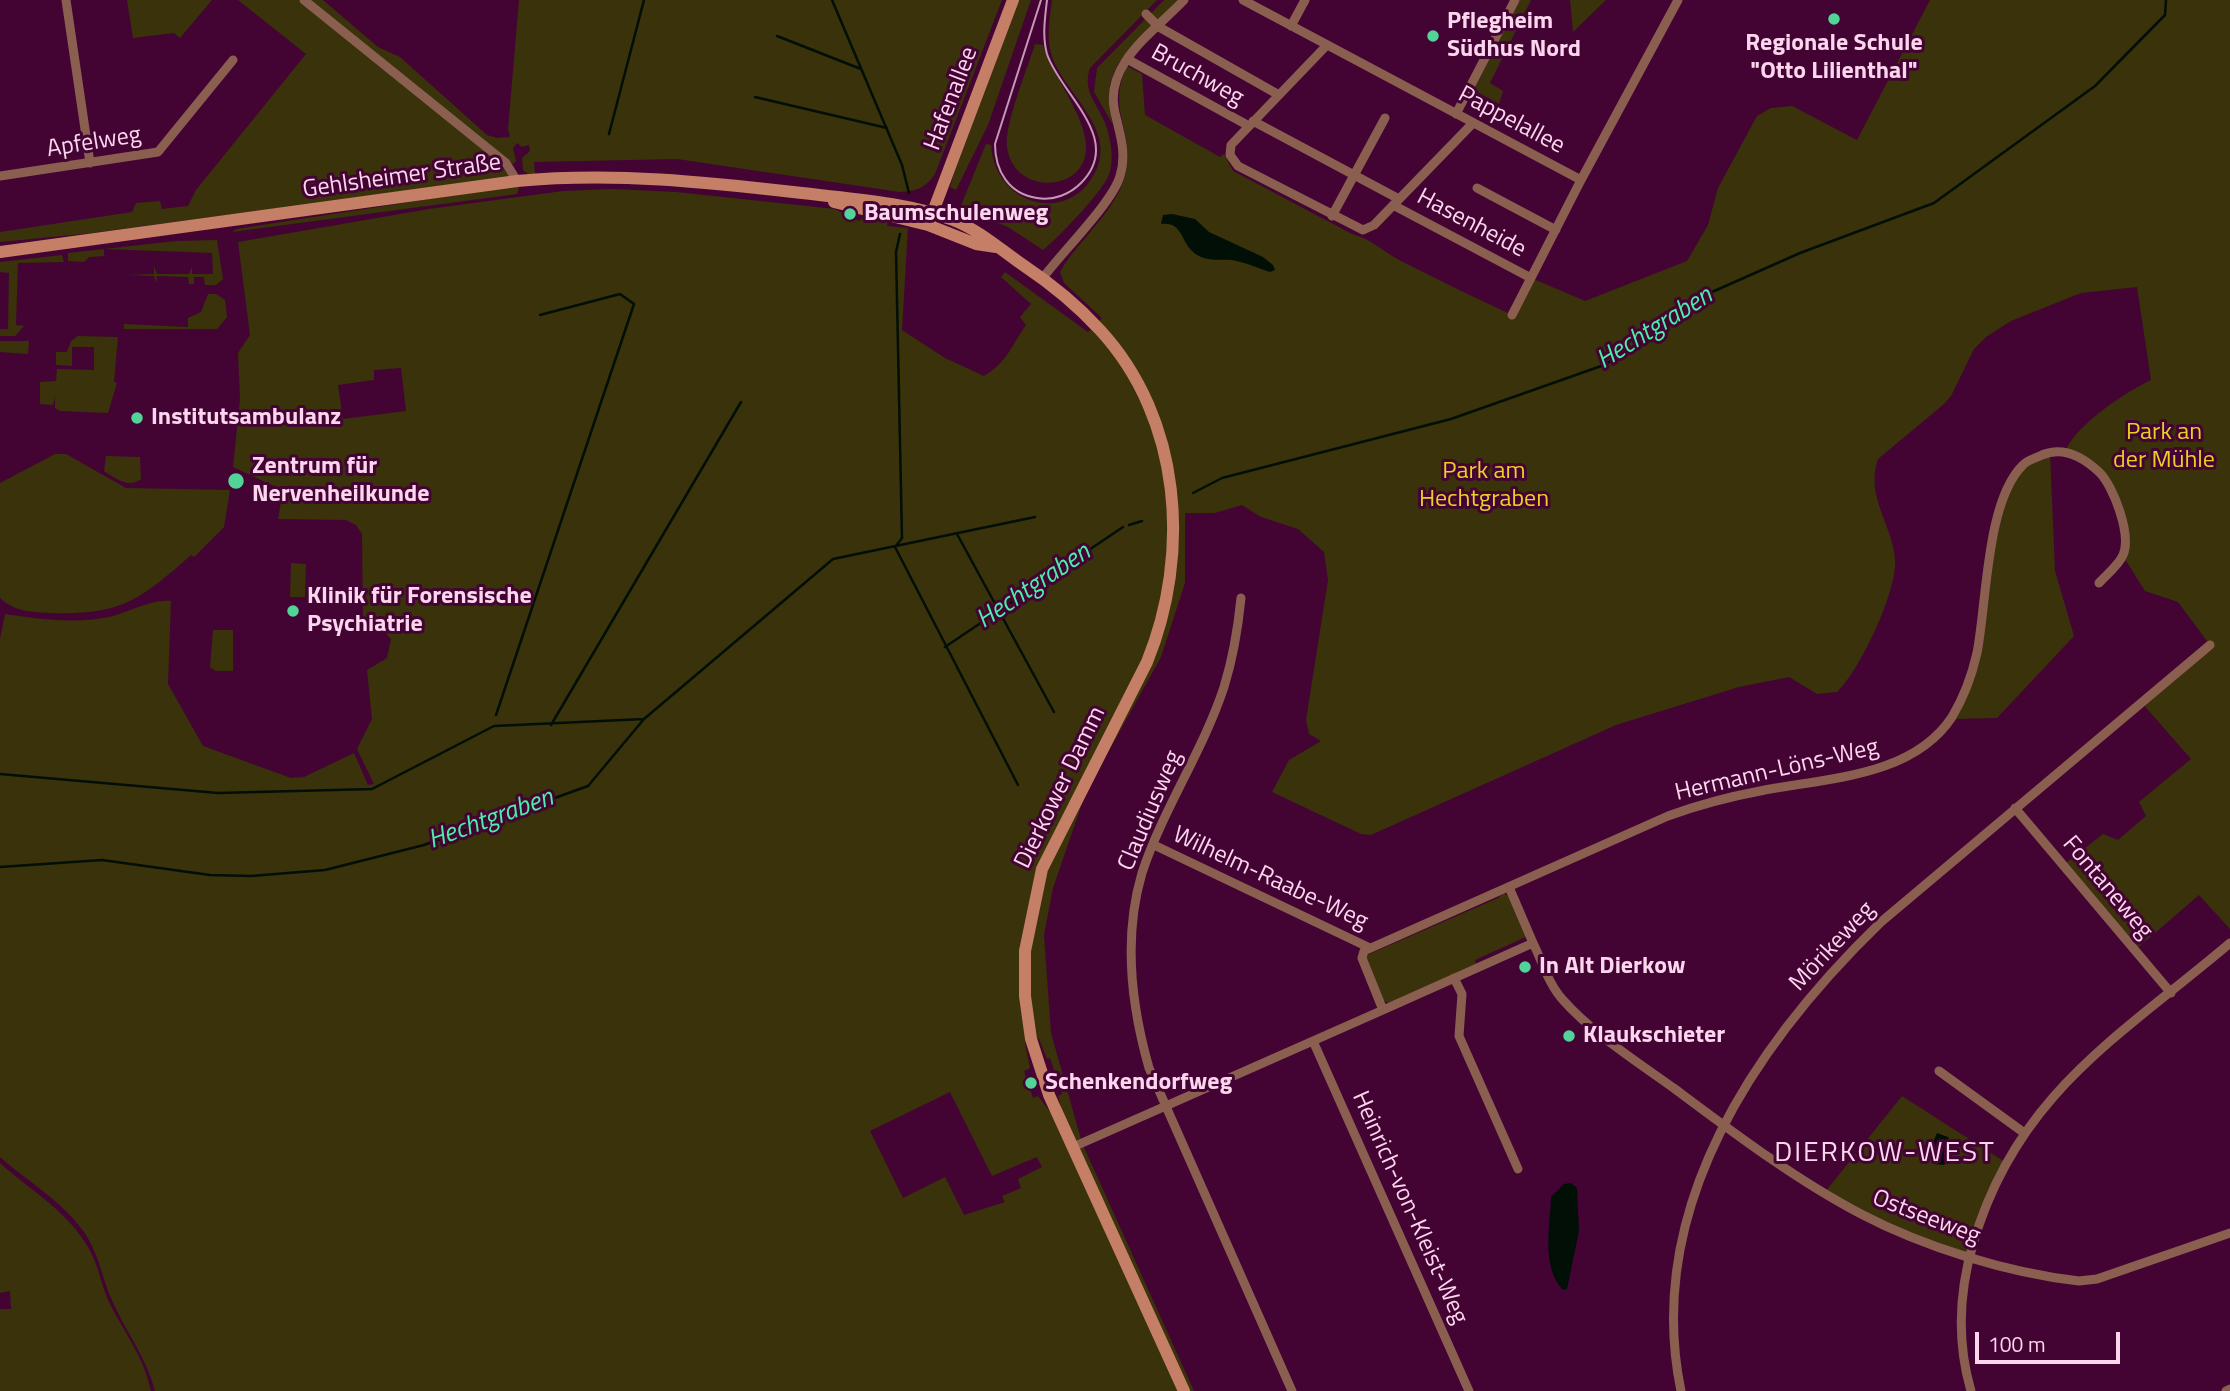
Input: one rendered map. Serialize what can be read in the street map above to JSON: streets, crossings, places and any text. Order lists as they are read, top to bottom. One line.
{"streets":{"street":["Bruchweg","Hafenallee","Pappelallee","Apfelweg","Gehlsheimer Straße","Hasenheide","Hermann-Löns-Weg","Dierkower Damm","Claudiusweg","Wilhelm-Raabe-Weg","Fontaneweg","Mörikeweg","Heinrich-von-Kleist-Weg","Ostseeweg"]},"crossings":[["Bruchweg","Hasenheide"],["Bruchweg","Dierkower Damm"],["Hafenallee","Gehlsheimer Straße"],["Hafenallee","Dierkower Damm"],["Gehlsheimer Straße","Dierkower Damm"],["Hermann-Löns-Weg","Wilhelm-Raabe-Weg"],["Hermann-Löns-Weg","Ostseeweg"],["Claudiusweg","Wilhelm-Raabe-Weg"],["Fontaneweg","Mörikeweg"],["Mörikeweg","Ostseeweg"]],"districts":["DIERKOW-WEST"],"water":["Hechtgraben"],"parks":["Park an der Mühle","Park am Hechtgraben"],"places":["Regionale Schule \"Otto Lilienthal\"","Pflegheim Südhus Nord","Baumschulenweg","Institutsambulanz","Zentrum für Nervenheilkunde","Klinik für Forensische Psychiatrie","In Alt Dierkow","Klaukschieter","Schenkendorfweg"],"scale_bar":"100 m"}
